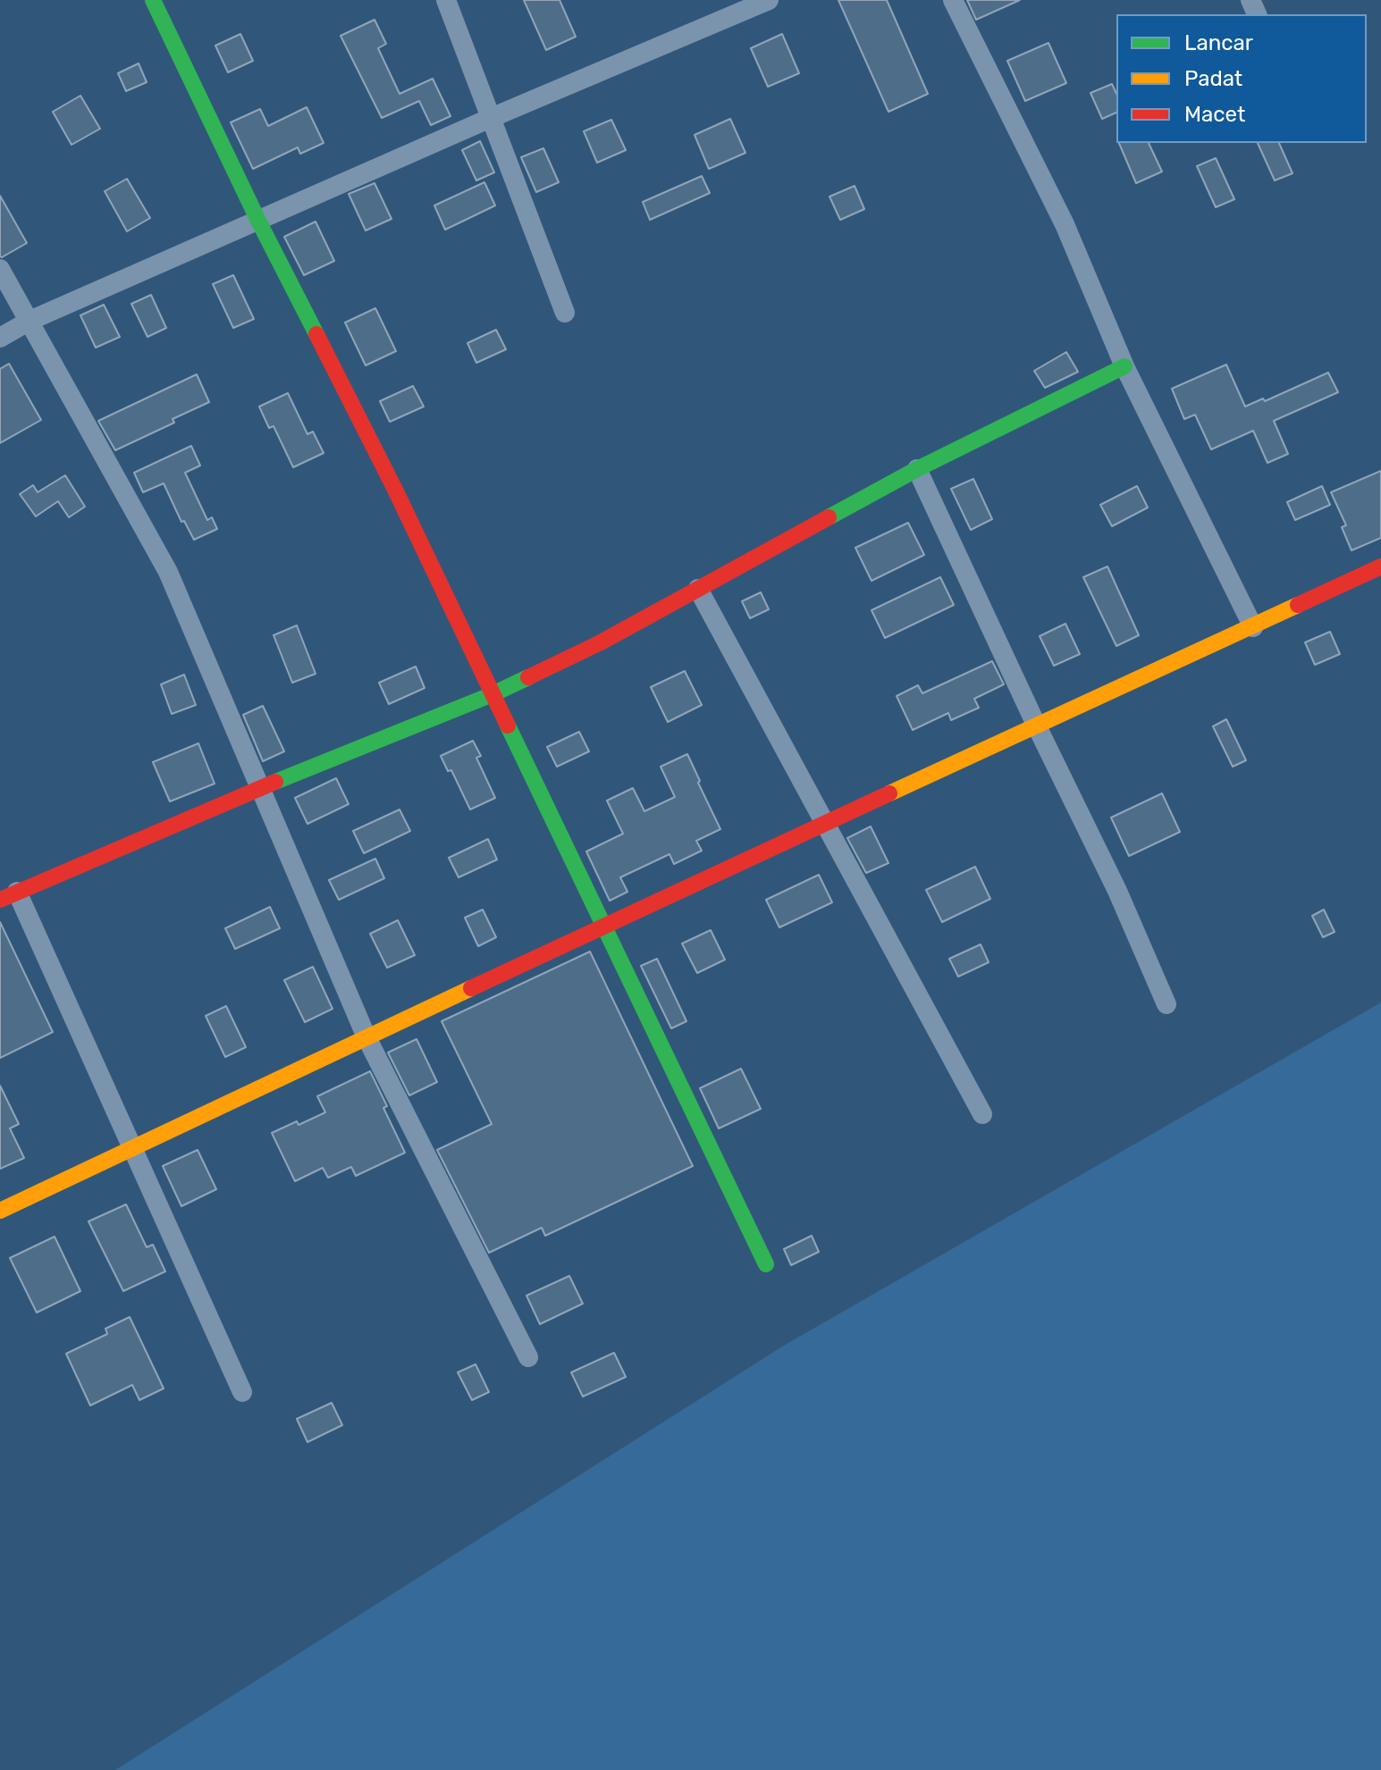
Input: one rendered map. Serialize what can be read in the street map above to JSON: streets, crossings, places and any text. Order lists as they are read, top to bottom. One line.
{"legend":["Lancar","Padat","Macet"]}
